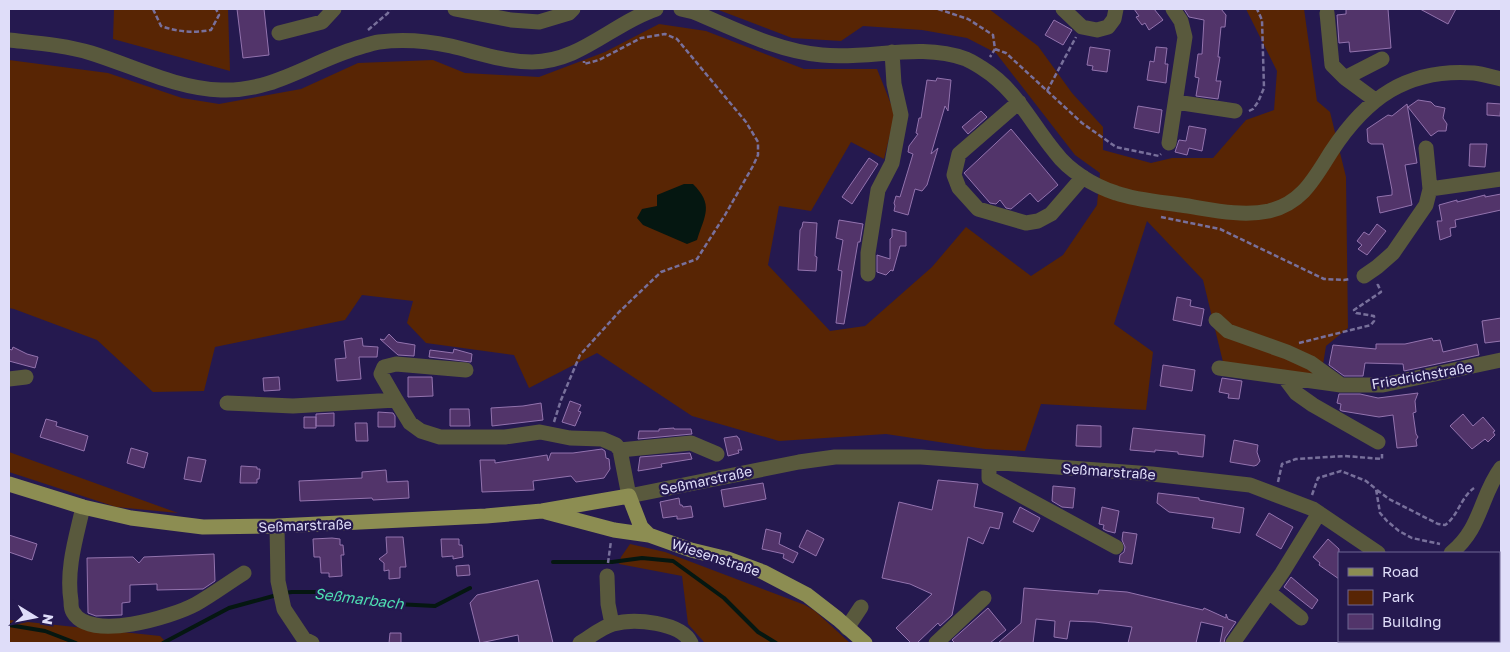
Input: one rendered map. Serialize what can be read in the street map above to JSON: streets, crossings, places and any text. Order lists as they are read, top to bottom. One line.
{"streets":{"main road":["Seßmarstraße","Wiesenstraße"],"street":["Friedrichstraße"]},"crossings":[["Seßmarstraße","Wiesenstraße"]],"water":["Seßmarbach"],"legend":["Road","Park","Building"],"north":"right"}
